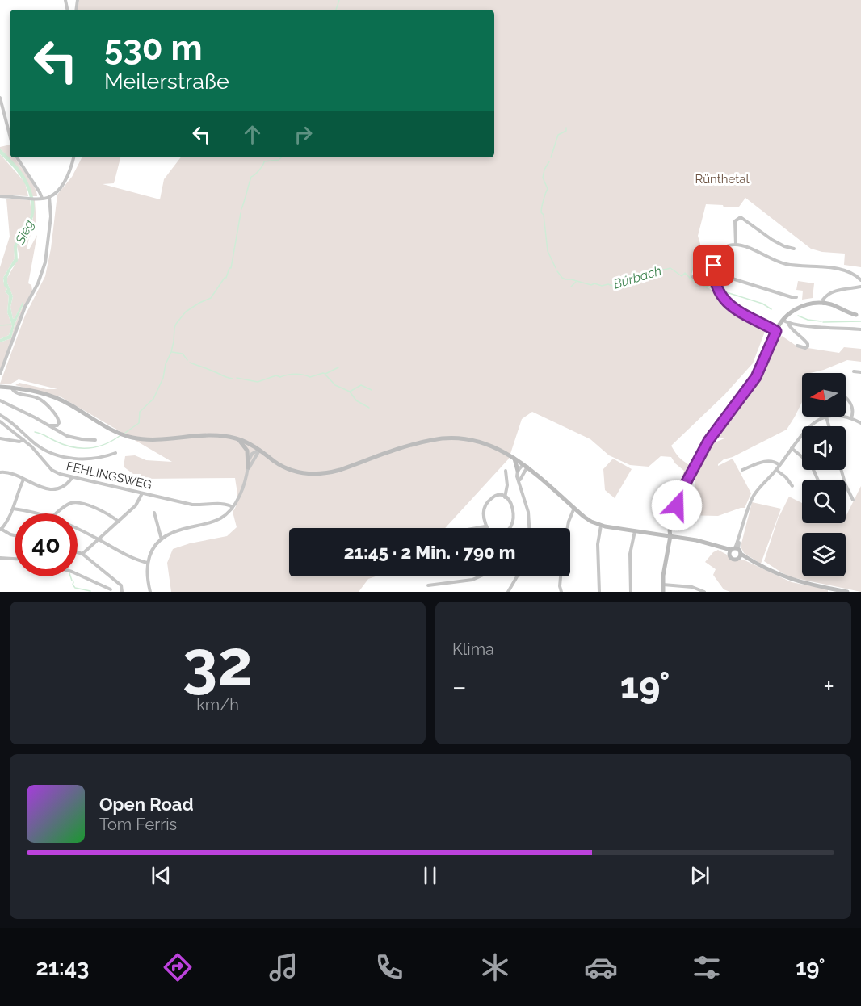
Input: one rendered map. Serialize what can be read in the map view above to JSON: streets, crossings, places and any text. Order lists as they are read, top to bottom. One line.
{"streets":{"street":["FEHLINGSWEG"]},"water":["Sieg","Bürbach"],"parks":["Rünthetal"],"north":"left","page":{"turn":["530 m","Meilerstraße"],"limit":"40","trip":"21:45 · 2 Min. · 790 m","tile":[["32","km/h"],"Klima"],"heat":["−","19°","+"],"song":["Open Road","Tom Ferris"],"tabs":["21:43","19°"]}}
